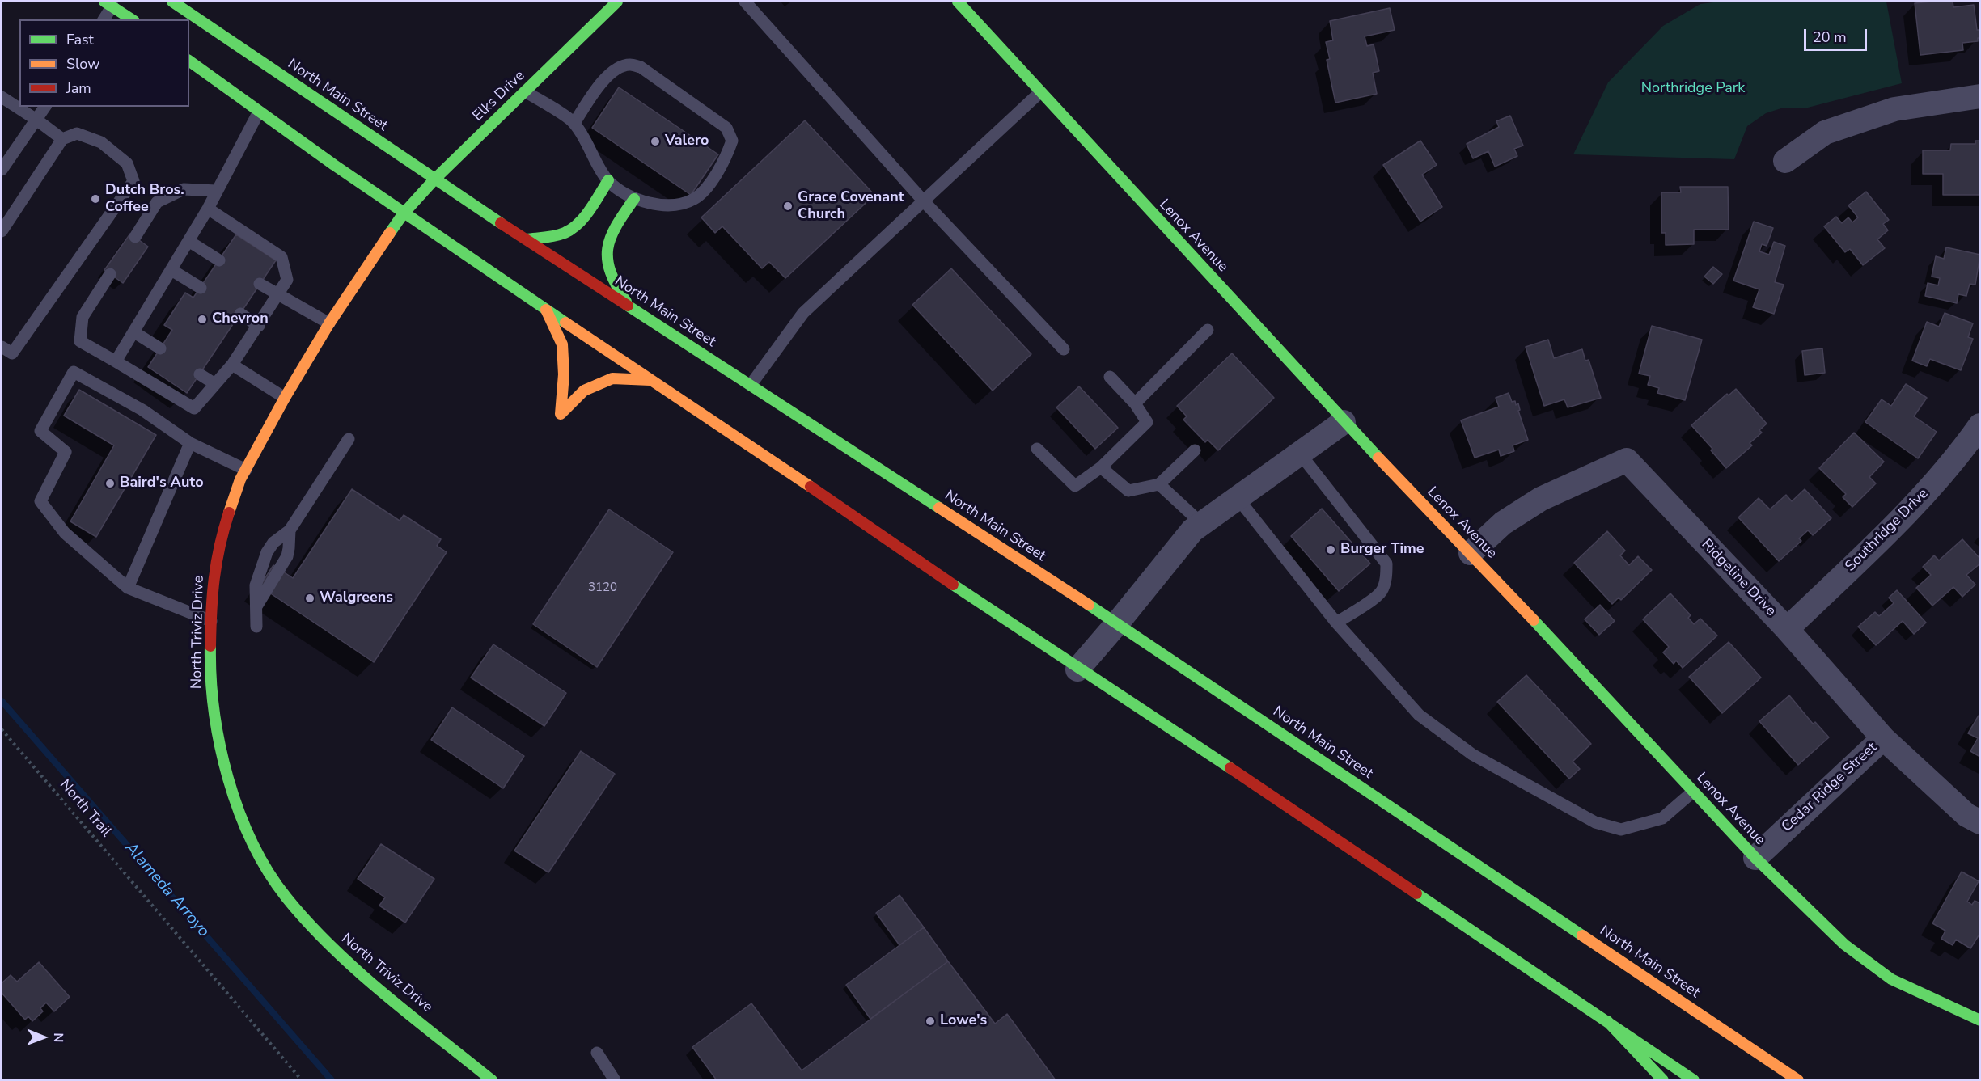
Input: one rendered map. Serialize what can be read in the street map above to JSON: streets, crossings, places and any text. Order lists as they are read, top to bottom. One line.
{"streets":{"main road":["North Main Street","Elks Drive","Lenox Avenue","North Triviz Drive"],"street":["Southridge Drive","Ridgeline Drive","Cedar Ridge Street"],"path":["North Trail"]},"crossings":[["North Main Street","Elks Drive"],["Elks Drive","North Triviz Drive"],["Lenox Avenue","Ridgeline Drive"],["Lenox Avenue","Cedar Ridge Street"],["Southridge Drive","Ridgeline Drive"],["Ridgeline Drive","Cedar Ridge Street"]],"water":["Alameda Arroyo"],"parks":["Northridge Park"],"places":["Valero","Dutch Bros. Coffee","Grace Covenant Church","Chevron","Baird's Auto","Burger Time","Walgreens","Lowe's"],"house_numbers":["3120"],"legend":["Fast","Slow","Jam"],"scale_bar":"20 m","north":"right"}
